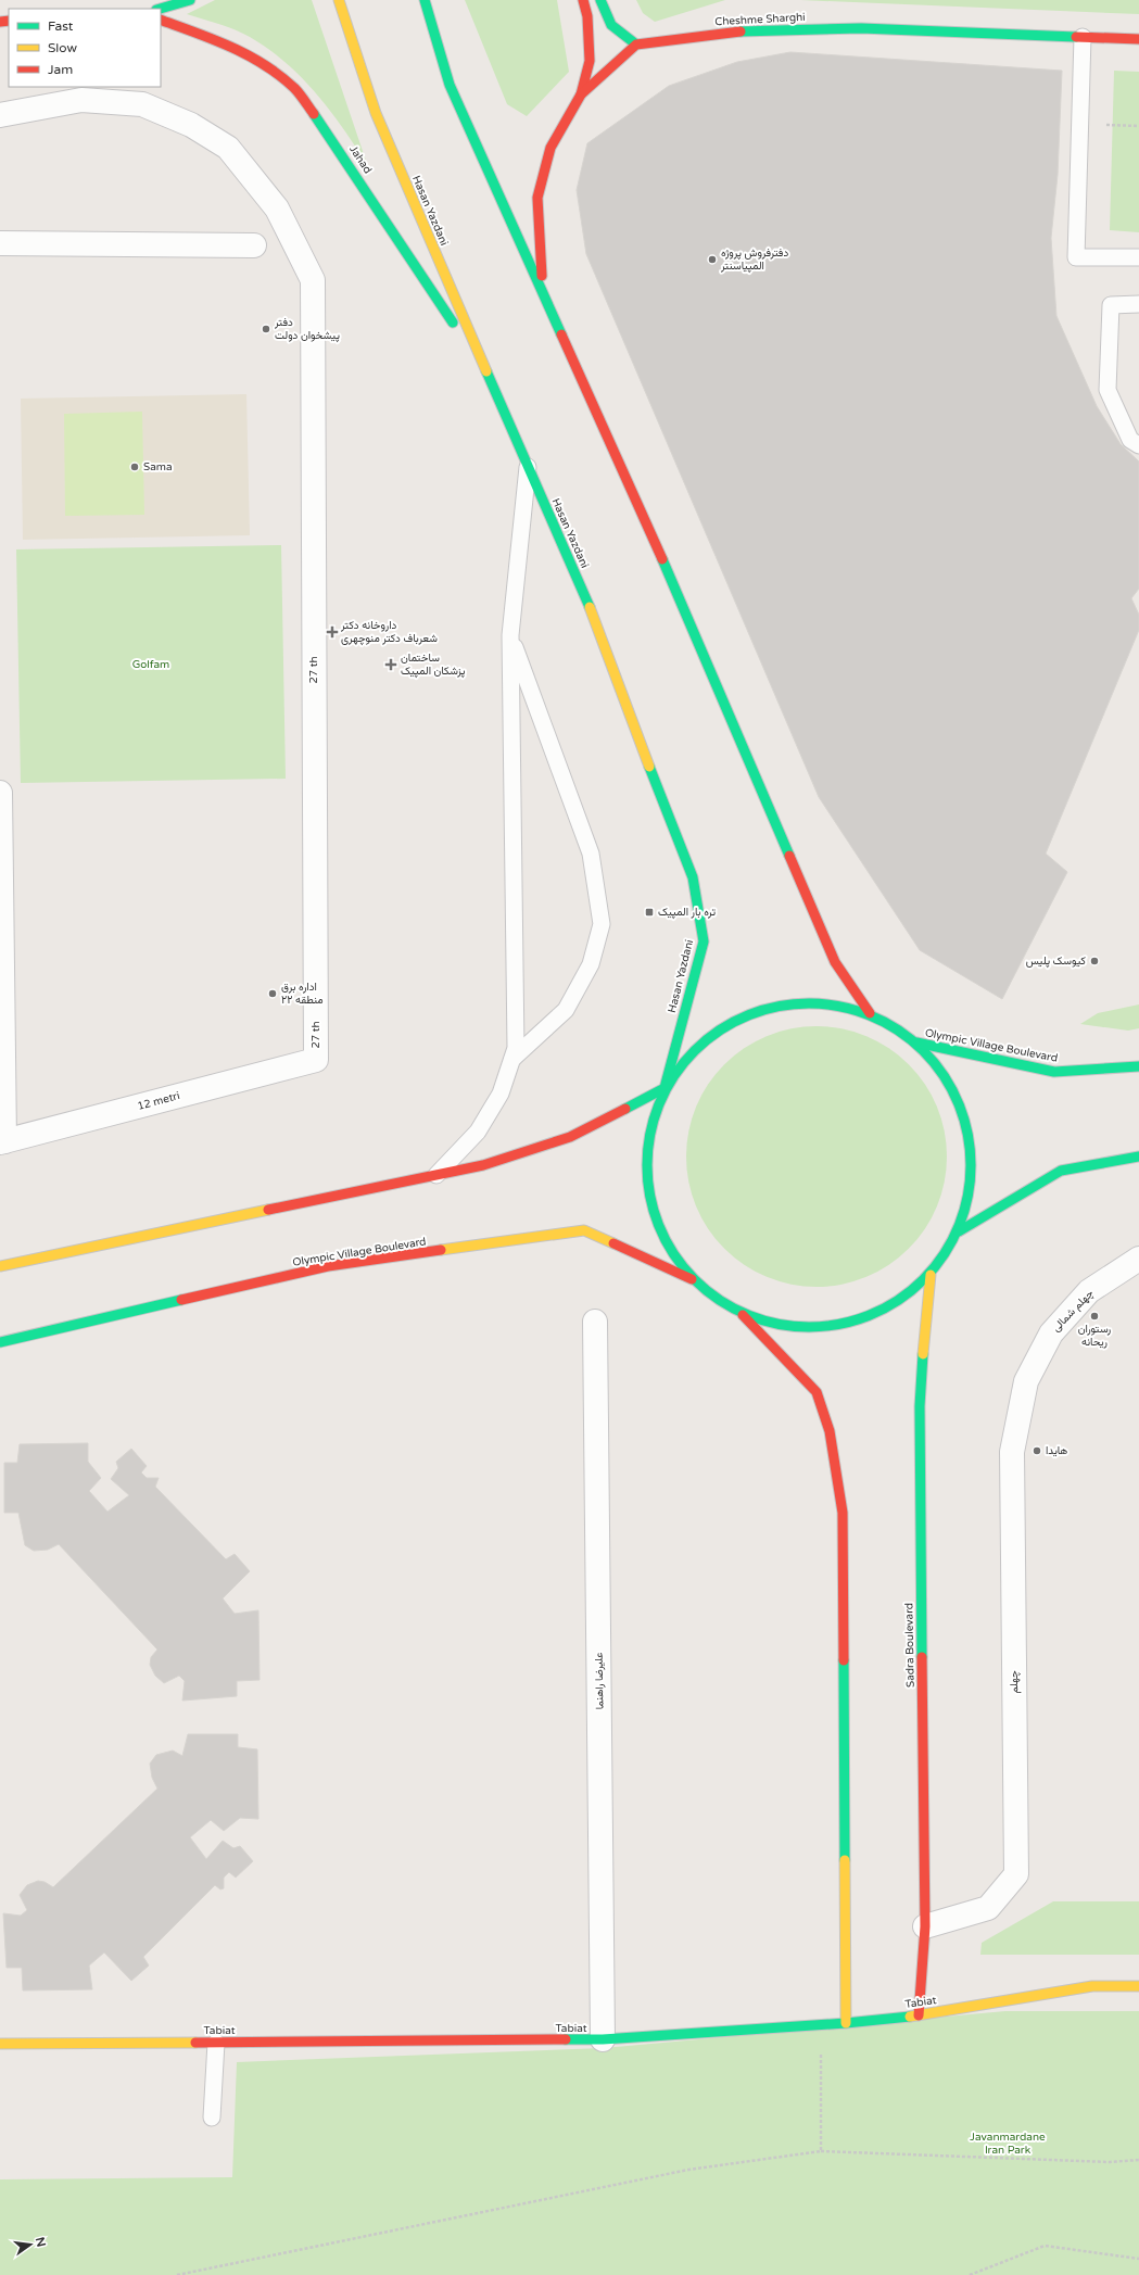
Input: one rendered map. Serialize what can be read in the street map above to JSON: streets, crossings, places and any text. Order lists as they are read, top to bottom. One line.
{"streets":{"main road":["Cheshme Sharghi","Jahad","Hasan Yazdani","Olympic Village Boulevard","Sadra Boulevard","Tabiat"],"street":["27 th","12 metri","چهلم شمالی","علیرضا راهنما","چهلم"]},"crossings":[["Jahad","Hasan Yazdani"],["27 th","12 metri"],["چهلم شمالی","چهلم"],["Sadra Boulevard","چهلم"],["Sadra Boulevard","Tabiat"],["علیرضا راهنما","Tabiat"]],"parks":["Golfam","Javanmardane Iran Park"],"places":{"other":["دفترفروش پروژه المپیاسنتر","دفتر پیشخوان دولت","Sama","کیوسک پلیس","اداره برق منطقه ۲۲","رستوران ریحانه","هایدا"],"health":["داروخانه دکتر شعرباف دکتر منوچهری","ساختمان پزشکان المپیک"],"transit":["تره بار المپیک"]},"legend":["Fast","Slow","Jam"],"north":"right"}
